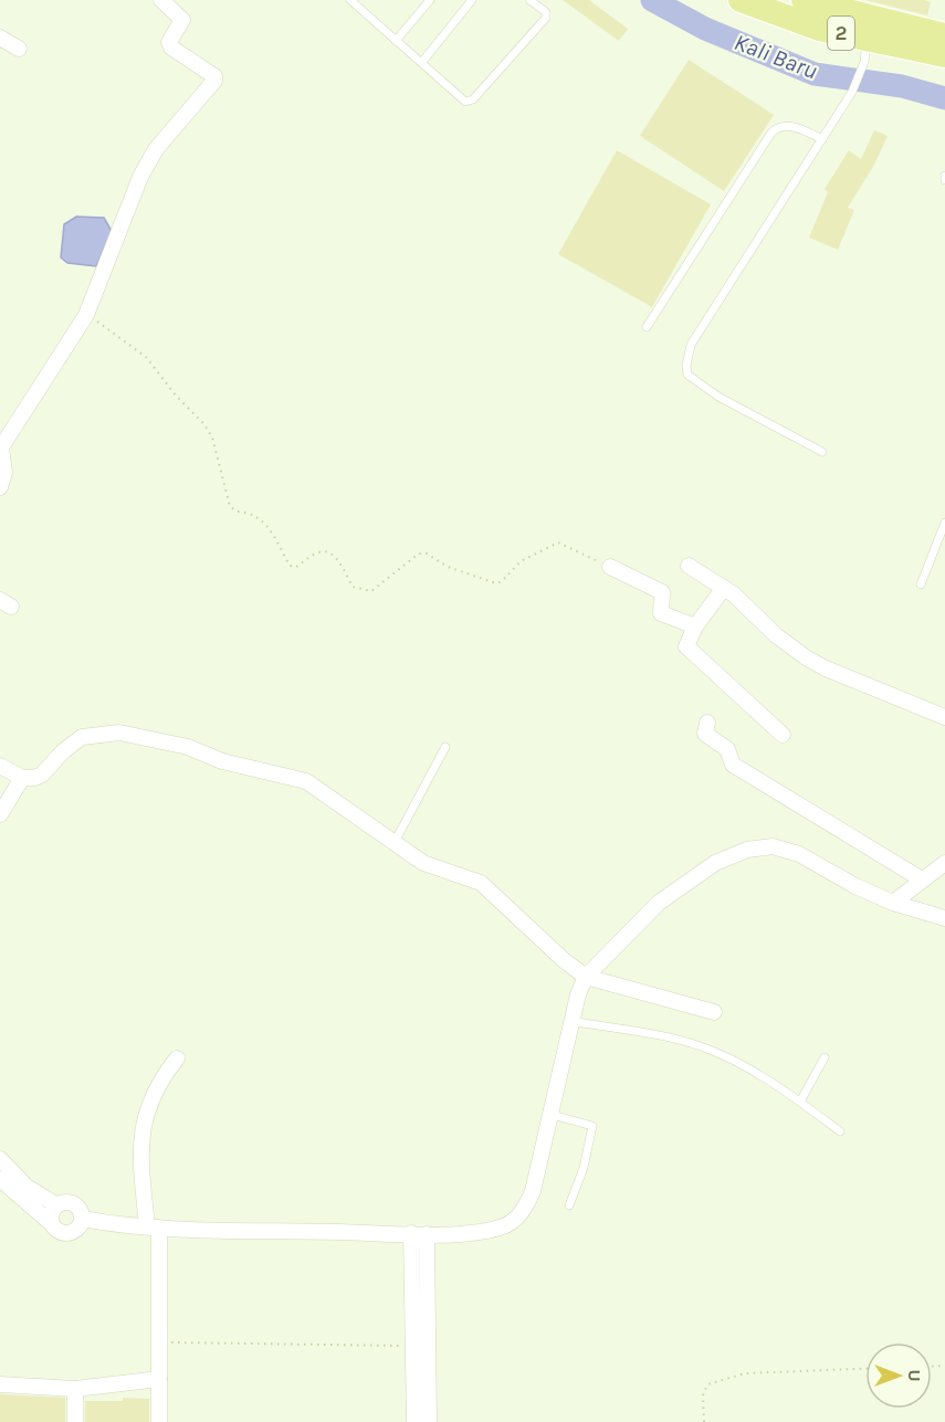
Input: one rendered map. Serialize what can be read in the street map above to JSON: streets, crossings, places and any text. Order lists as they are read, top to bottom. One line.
{"streets":{"highway":["2"]},"water":["Kali Baru"],"north":"right"}
